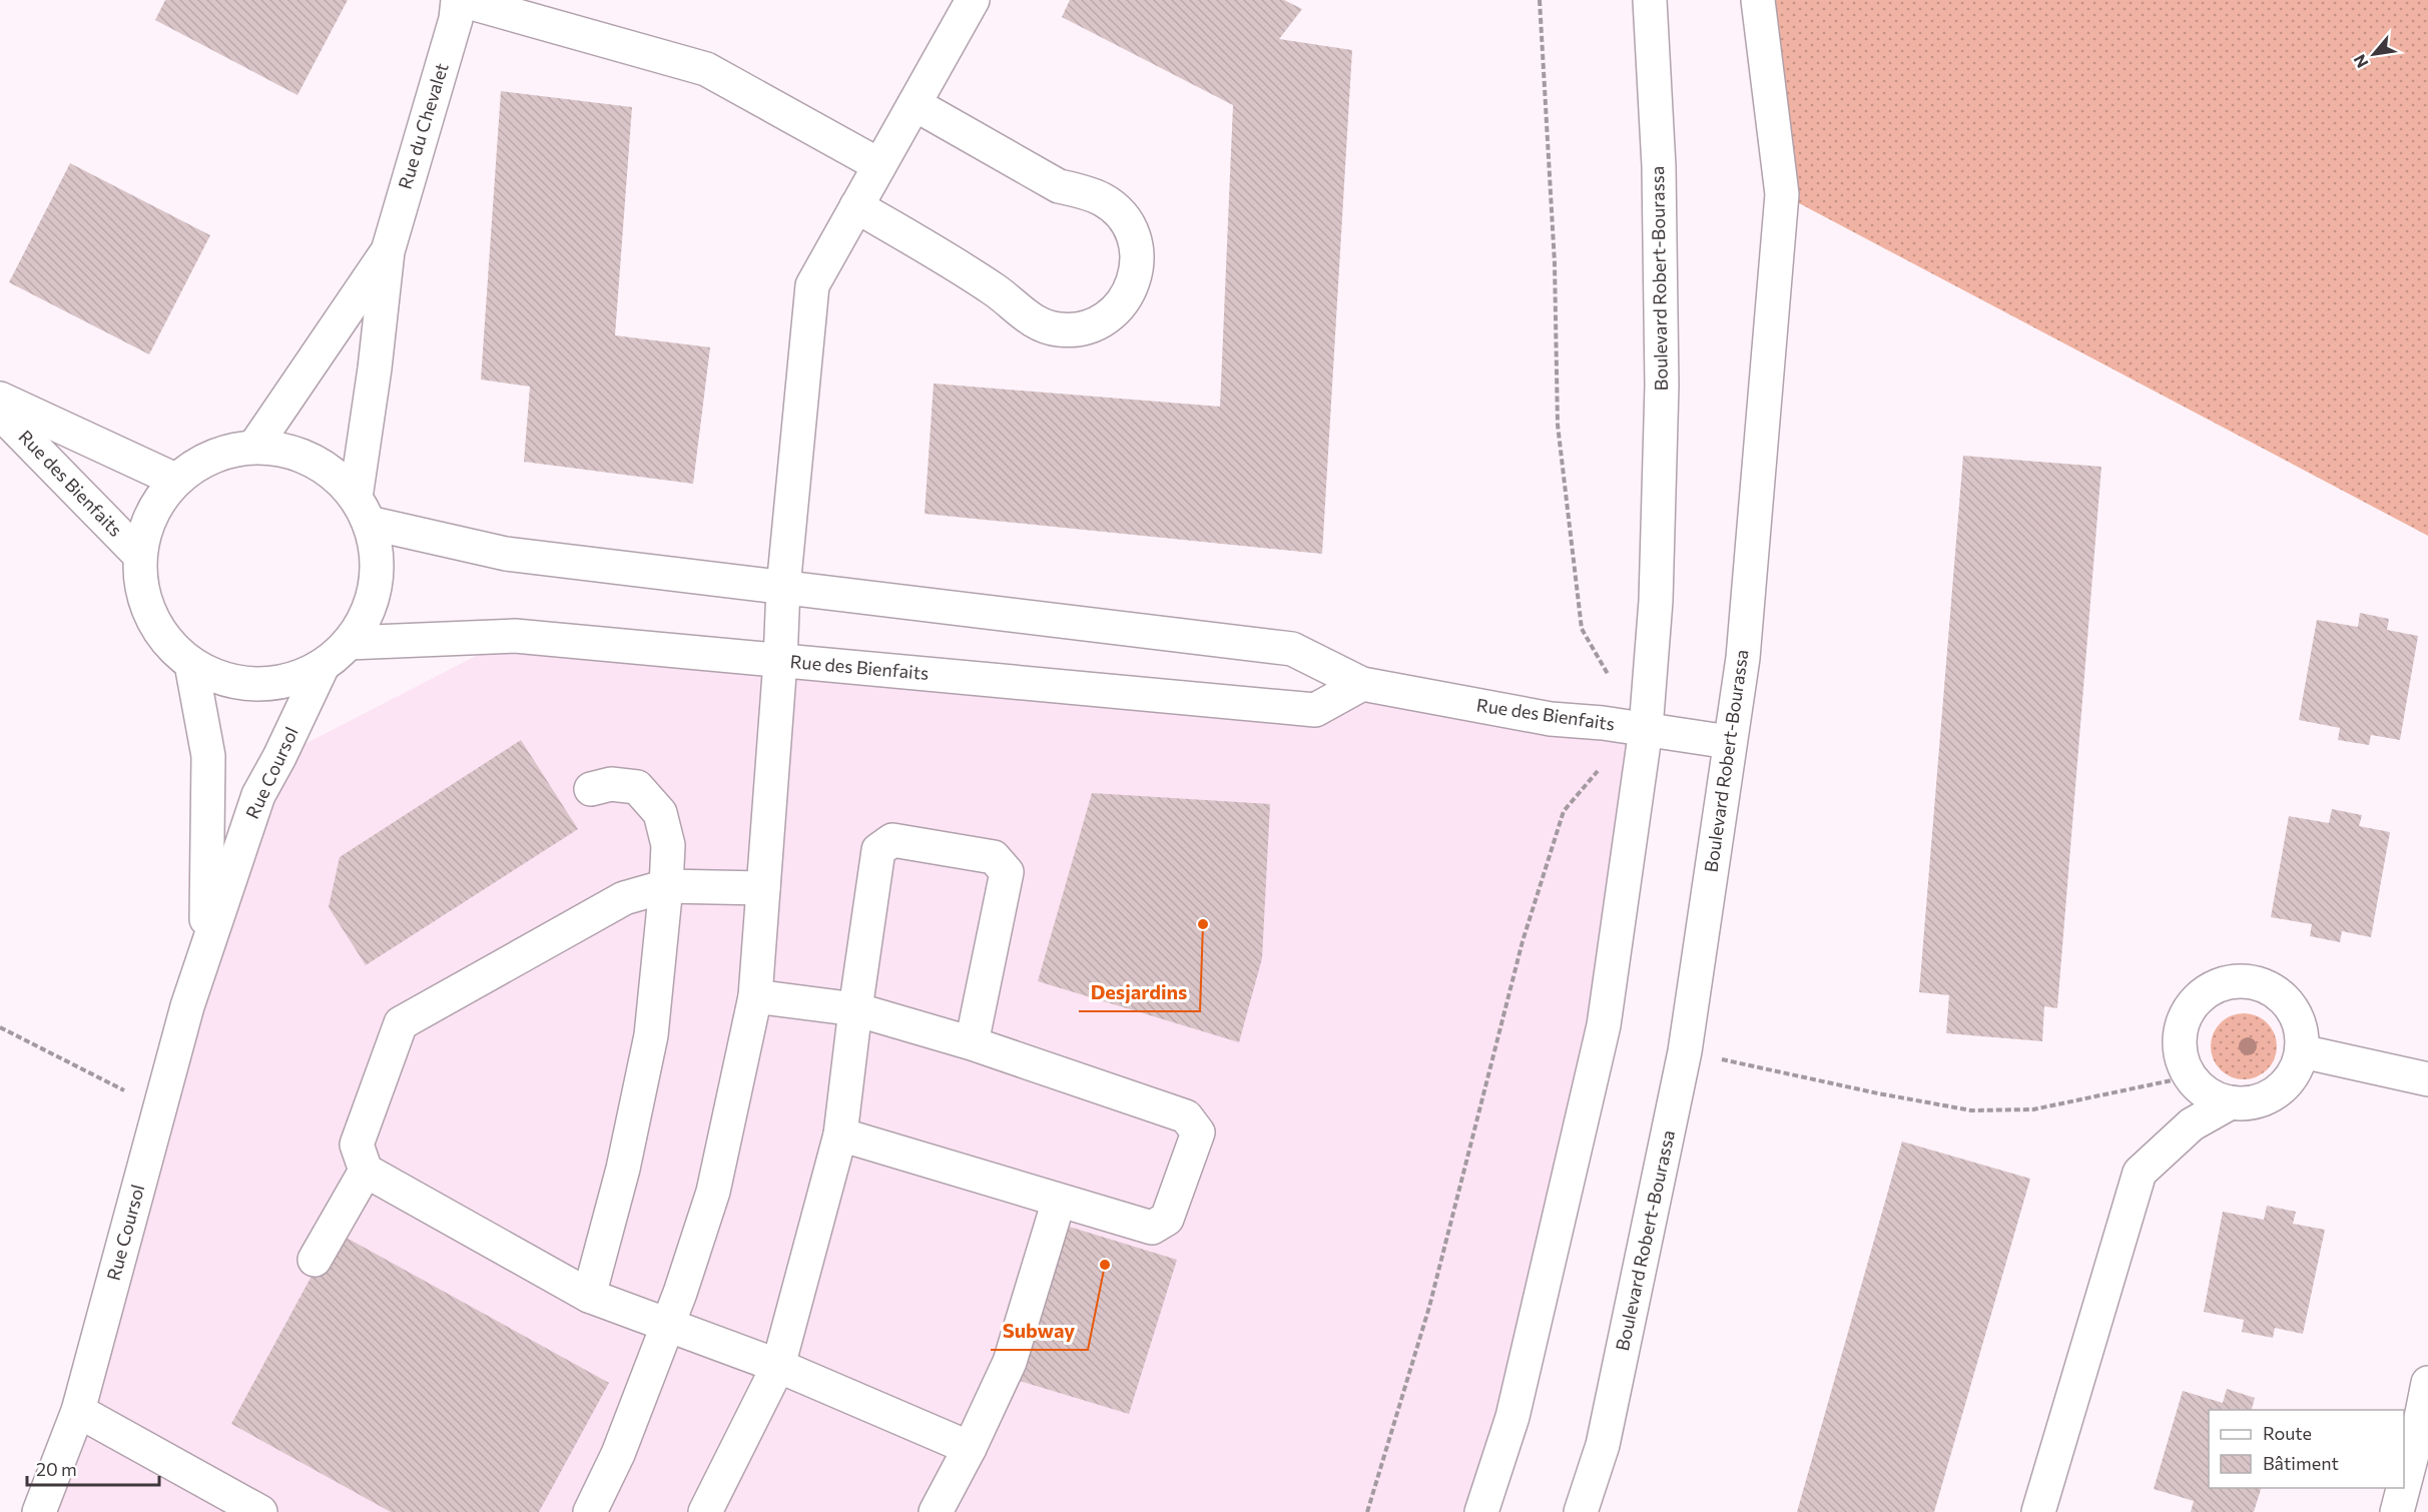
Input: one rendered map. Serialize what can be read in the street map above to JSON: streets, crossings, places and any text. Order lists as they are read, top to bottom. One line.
{"streets":{"main road":["Rue du Chevalet","Boulevard Robert-Bourassa","Rue des Bienfaits","Rue Coursol"]},"crossings":[["Rue du Chevalet","Rue des Bienfaits"],["Boulevard Robert-Bourassa","Rue des Bienfaits"]],"places":["Desjardins","Subway"],"legend":["Route","Bâtiment"],"scale_bar":"20 m","north":"bottom left"}
